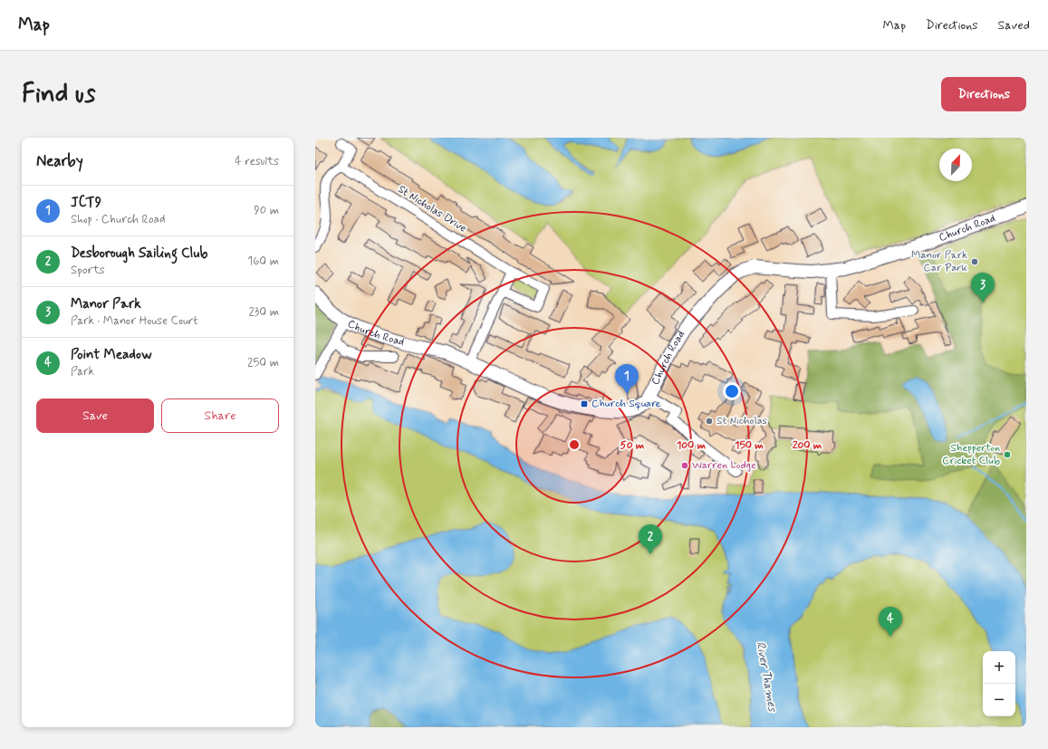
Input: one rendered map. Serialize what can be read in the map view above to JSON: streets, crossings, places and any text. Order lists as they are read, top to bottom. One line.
{"streets":{"street":["St Nicholas Drive","Church Road"]},"water":["River Thames"],"places":{"other":["Manor Park Car Park","St Nicholas","Shepperton Cricket Club","Warren Lodge"],"transit":["Church Square"]},"north":"top right","page":{"header":"Map","nav":["Map","Directions","Saved"],"buttons":["Directions",["Save","Share"]],"title":"Find us","heading":["Nearby","4 results"],"list":[{"mark":"1","name":"JCT9","note":"Shop · Church Road","value":"90 m"},{"mark":"2","name":"Desborough Sailing Club","note":"Sports","value":"160 m"},{"mark":"3","name":"Manor Park","note":"Park · Manor House Court","value":"230 m"},{"mark":"4","name":"Point Meadow","note":"Park","value":"250 m"}],"pins":["3","1","2","4"],"map_buttons":["+","−"]},"rings":["50 m","100 m","150 m","200 m"]}
